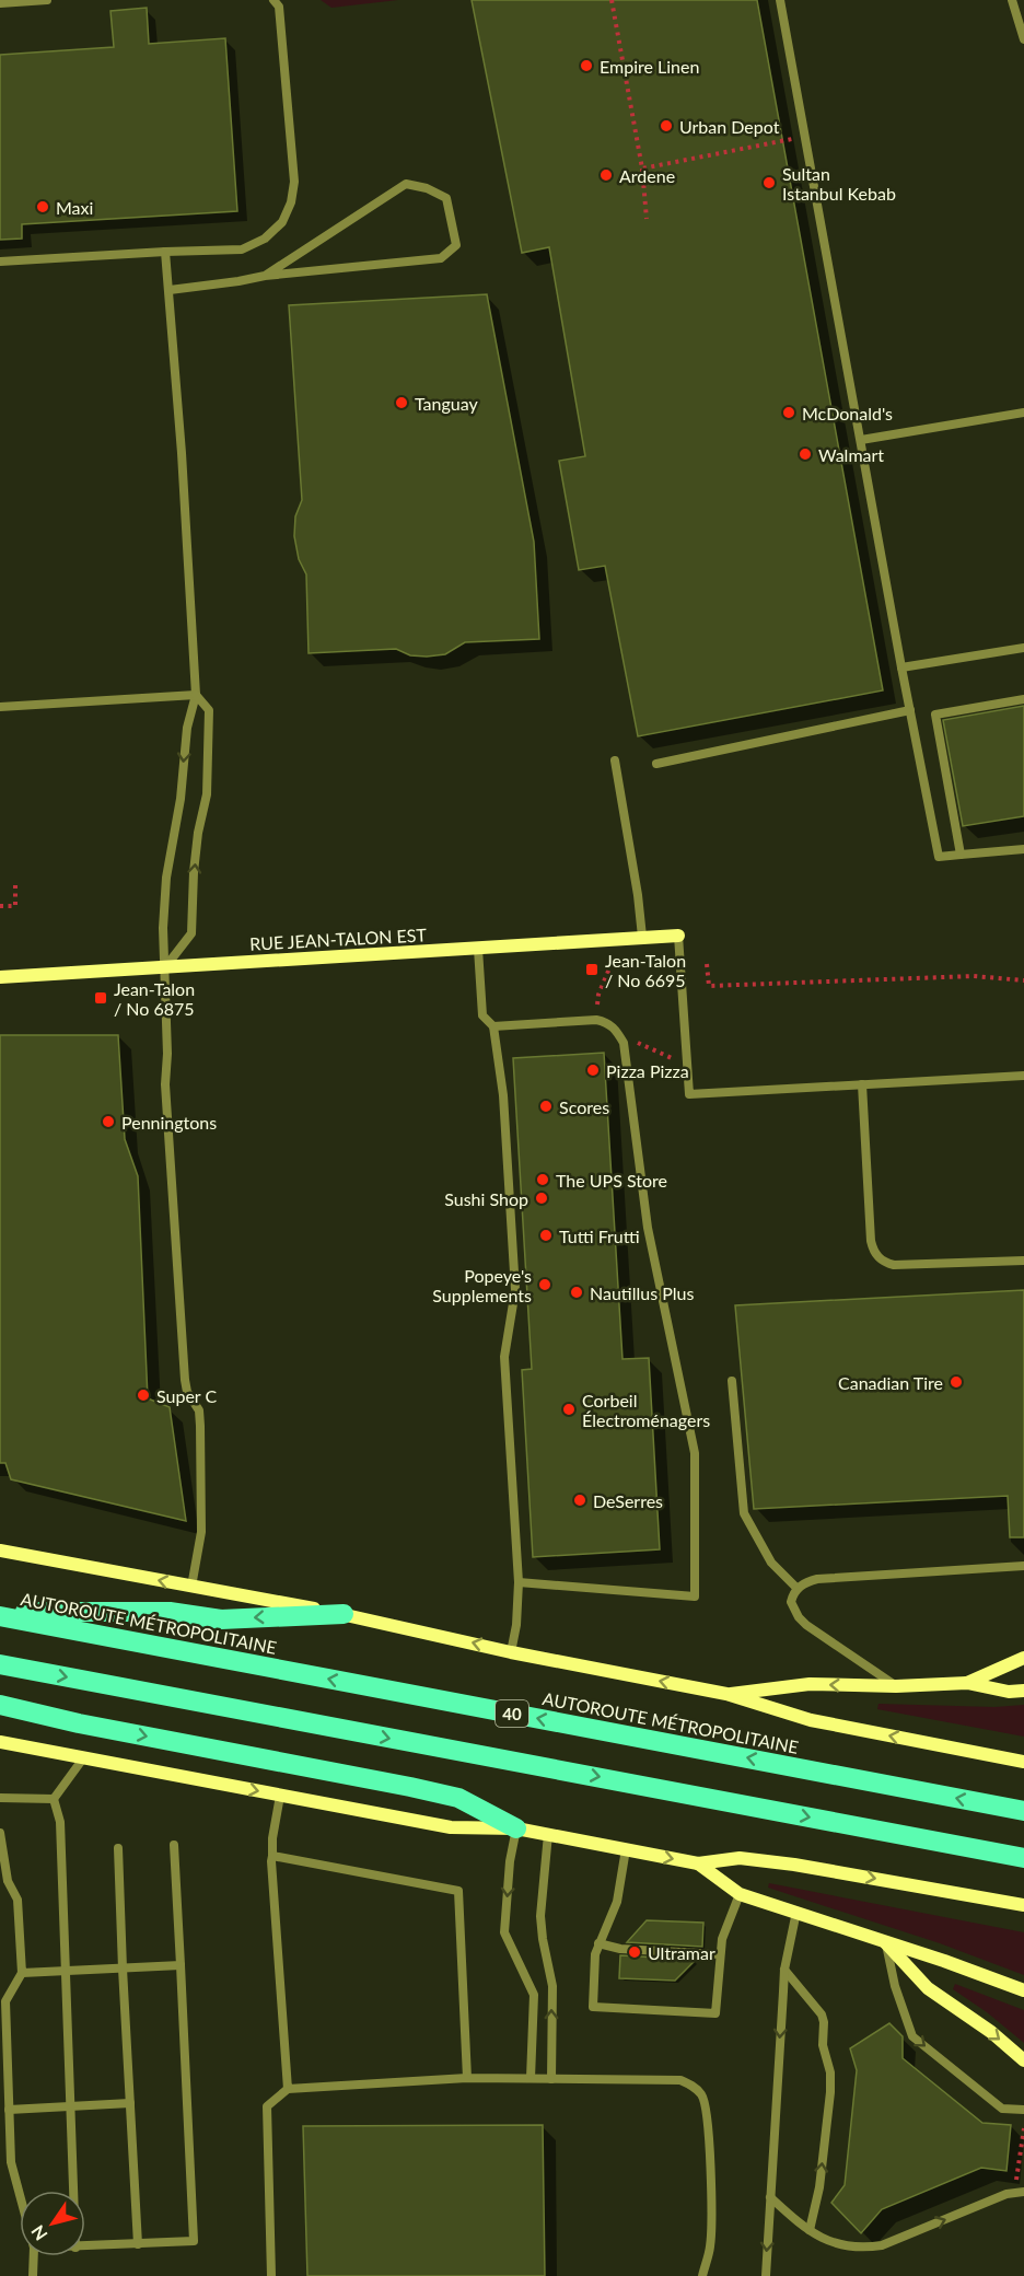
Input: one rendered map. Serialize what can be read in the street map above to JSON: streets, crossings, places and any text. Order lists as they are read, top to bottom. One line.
{"streets":{"highway":["AUTOROUTE MÉTROPOLITAINE","40"],"main road":["RUE JEAN-TALON EST"]},"places":{"other":["Empire Linen","Urban Depot","Ardene","Sultan Istanbul Kebab","Maxi","Tanguay","McDonald's","Walmart","Pizza Pizza","Scores","Penningtons","The UPS Store","Sushi Shop","Tutti Frutti","Popeye's Supplements","Nautillus Plus","Canadian Tire","Super C","Corbeil Électroménagers","DeSerres","Ultramar"],"transit":["Jean-Talon / No 6695","Jean-Talon / No 6875"]},"north":"bottom left"}
